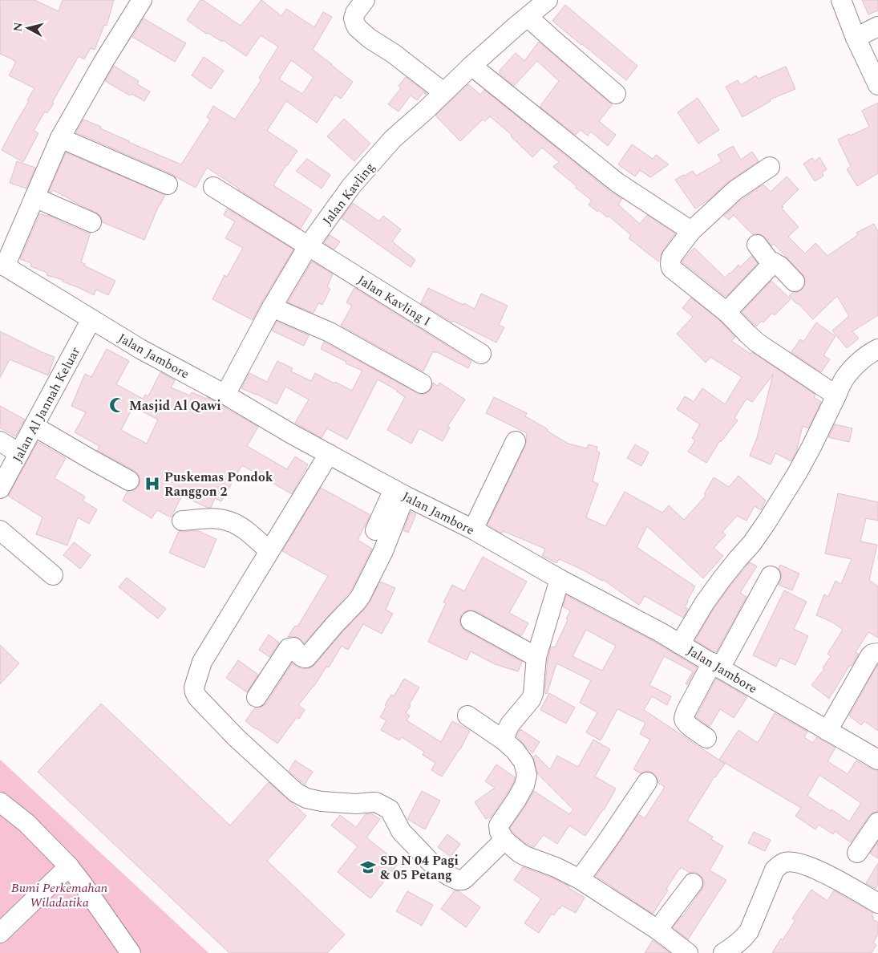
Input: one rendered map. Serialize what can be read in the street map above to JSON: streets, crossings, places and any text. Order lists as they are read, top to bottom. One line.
{"streets":{"street":["Jalan Kavling","Jalan Kavling I","Jalan Jambore","Jalan Al Jannah Keluar"]},"crossings":[["Jalan Kavling","Jalan Kavling I"],["Jalan Kavling","Jalan Jambore"],["Jalan Jambore","Jalan Al Jannah Keluar"]],"parks":["Bumi Perkemahan Wiladatika"],"places":{"mosque":["Masjid Al Qawi"],"hospital":["Puskemas Pondok Ranggon 2"],"school or university":["SD N 04 Pagi & 05 Petang"]},"north":"left"}
